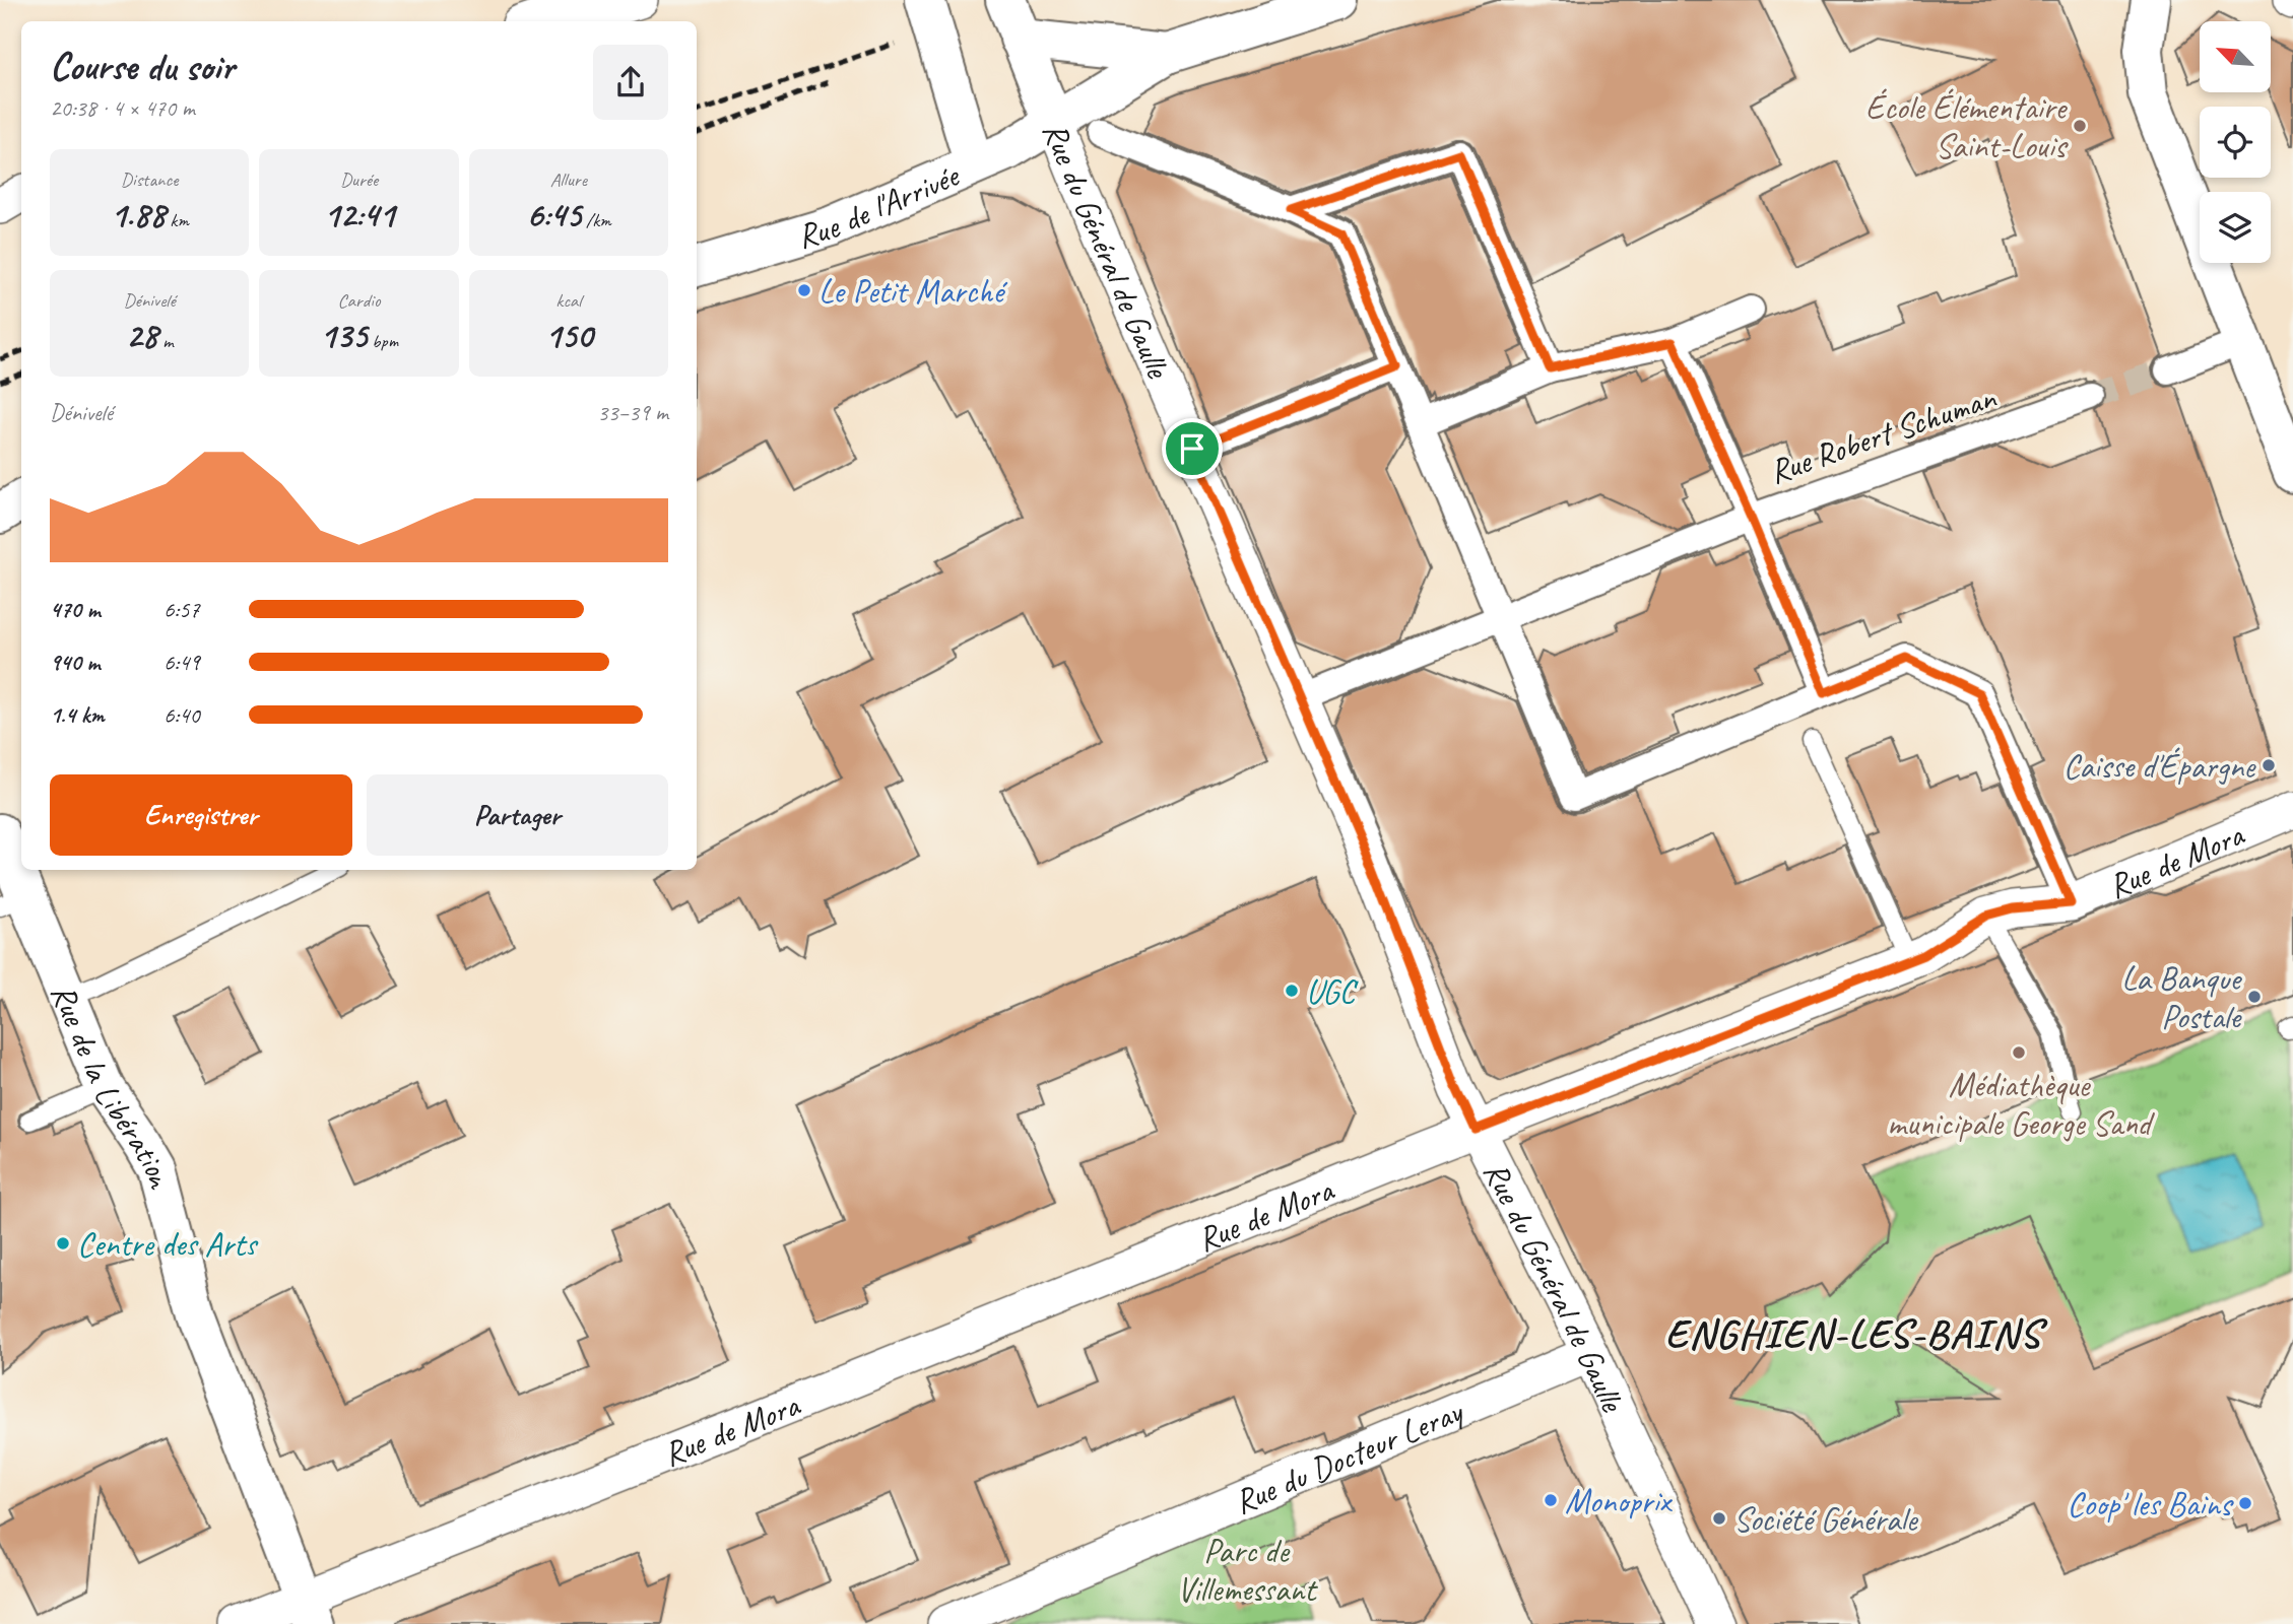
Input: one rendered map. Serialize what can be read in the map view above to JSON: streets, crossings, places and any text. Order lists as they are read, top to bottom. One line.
{"streets":{"main road":["Rue de l'Arrivée","Rue du Général de Gaulle","Rue de la Libération"],"street":["Rue Robert Schuman","Rue de Mora","Rue du Docteur Leray"]},"crossings":[["Rue de l'Arrivée","Rue du Général de Gaulle"],["Rue du Général de Gaulle","Rue Robert Schuman"],["Rue du Général de Gaulle","Rue de Mora"],["Rue du Général de Gaulle","Rue du Docteur Leray"],["Rue de Mora","Rue de la Libération"]],"districts":["ENGHIEN-LES-BAINS"],"parks":["Parc de Villemessant"],"places":["École Élémentaire Saint-Louis","Le Petit Marché","Caisse d'Épargne","UGC","La Banque Postale","Médiathèque municipale George Sand","Centre des Arts","Monoprix","Coop' les Bains","Société Générale"],"north":"top left","page":{"heading":["Course du soir","20:38 · 4 × 470 m"],"stats":[["Distance","1.88 km"],["Durée","12:41"],["Allure","6:45 /km"],["Dénivelé","28 m"],["Cardio","135 bpm"],["kcal","150"]],"chart":["Dénivelé","33–39 m"],"list":[{"name":"470 m","note":"6:57"},{"name":"940 m","note":"6:49"},{"name":"1.4 km","note":"6:40"}],"buttons":["Enregistrer","Partager"]}}
